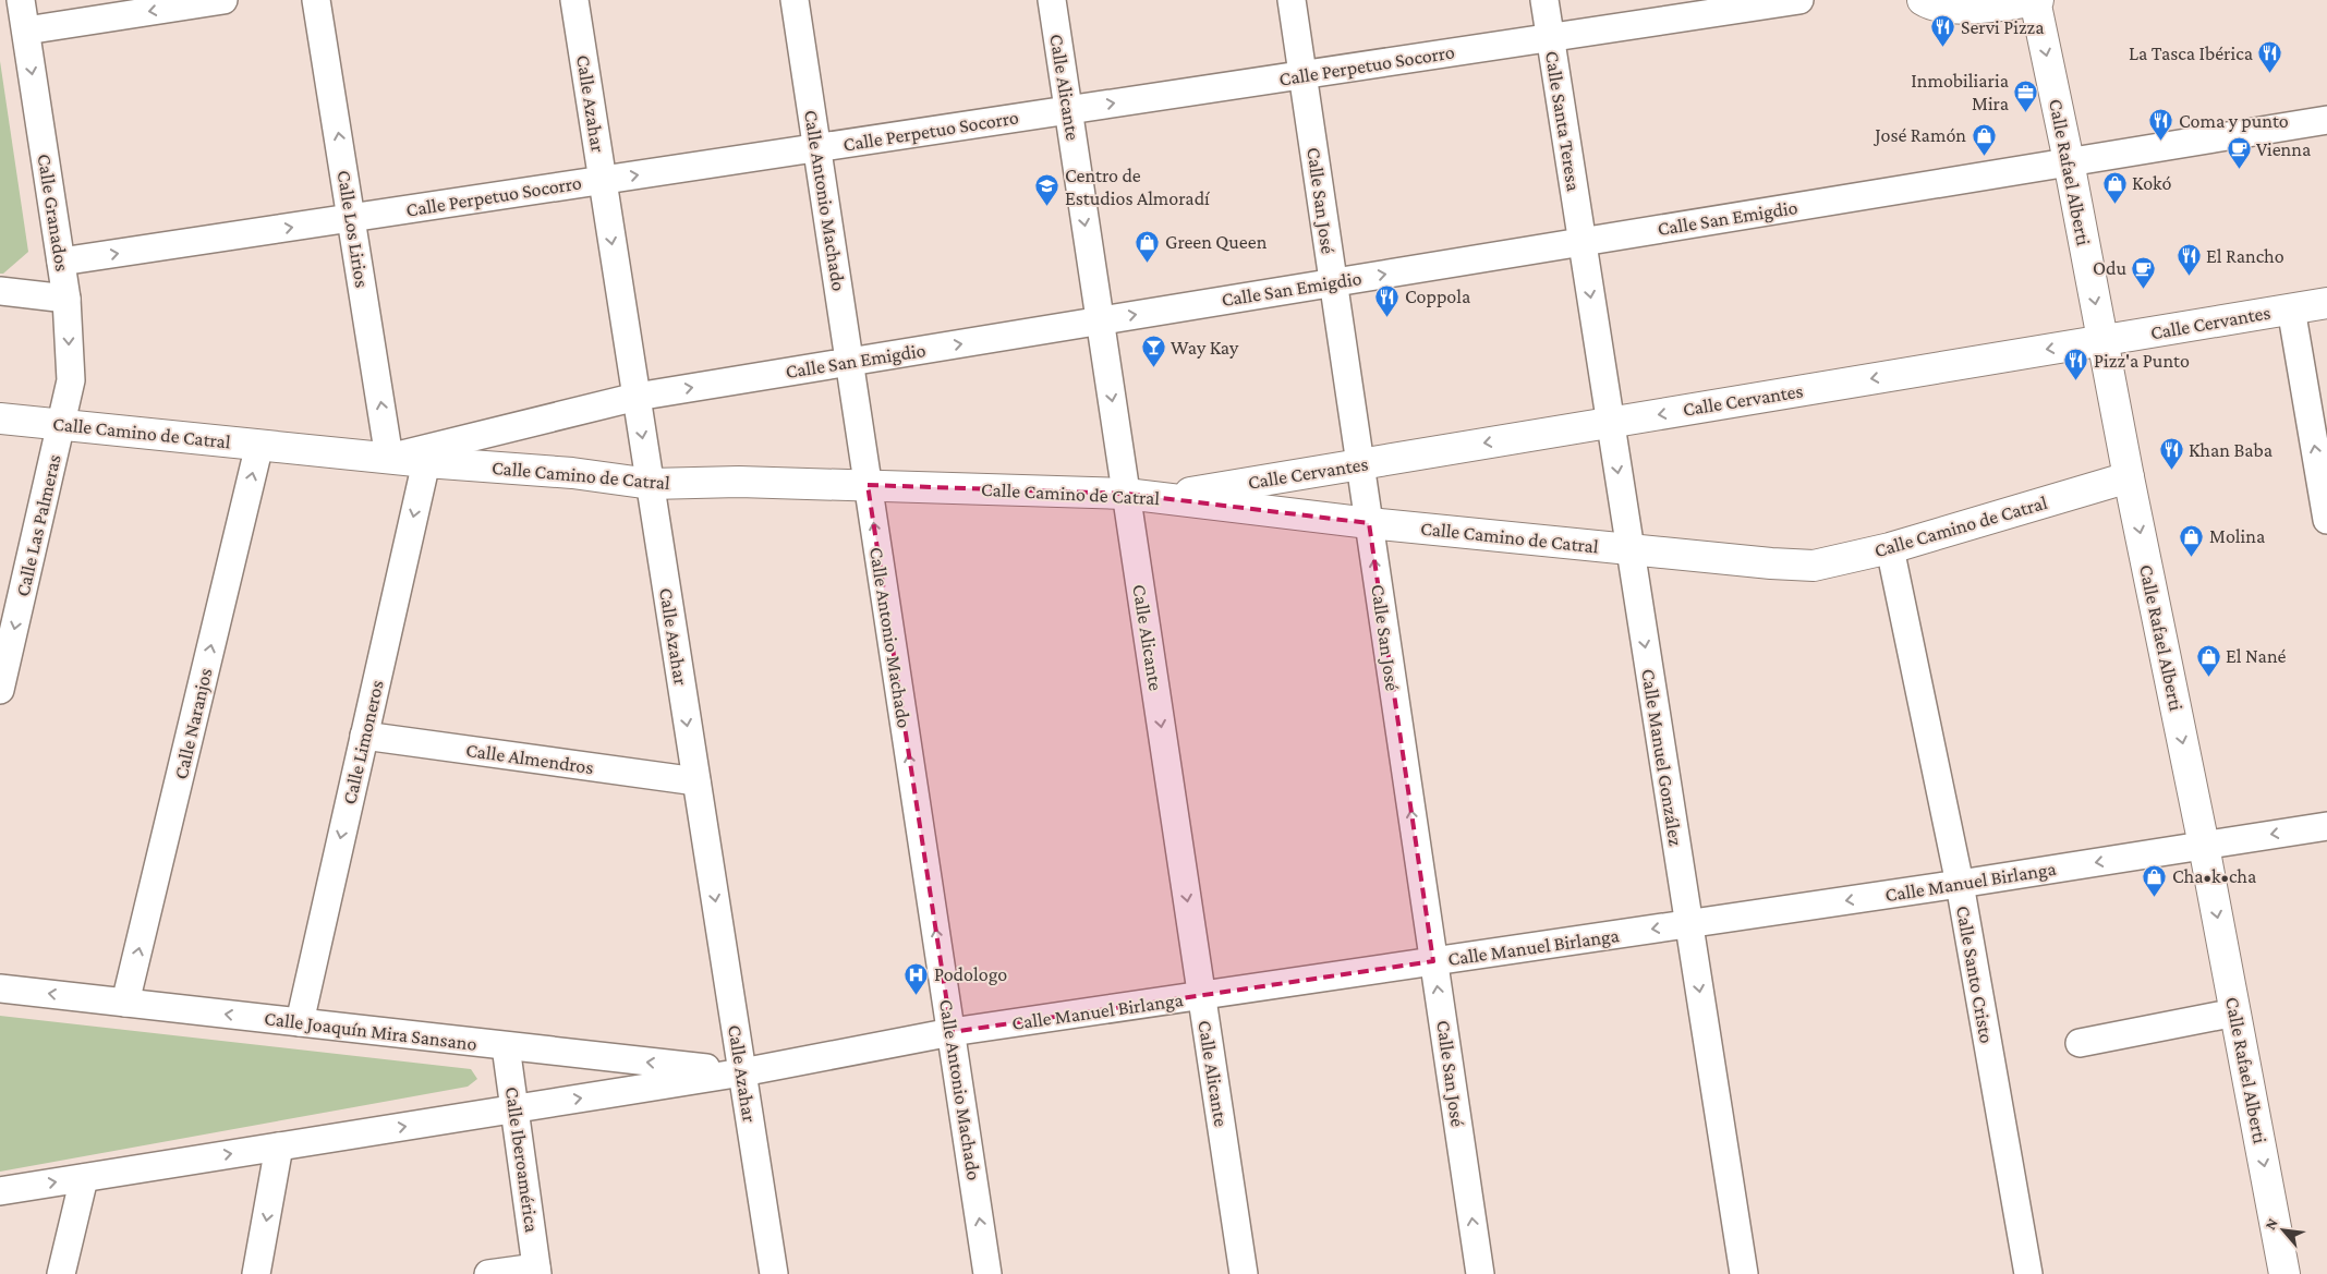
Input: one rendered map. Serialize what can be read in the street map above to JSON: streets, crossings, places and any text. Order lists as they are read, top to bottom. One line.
{"streets":{"street":["Calle Perpetuo Socorro","Calle Alicante","Calle Azahar","Calle Santa Teresa","Calle Rafael Alberti","Calle Antonio Machado","Calle San José","Calle Granados","Calle San Emigdio","Calle Los Lirios","Calle Cervantes","Calle Camino de Catral","Calle Las Palmeras","Calle Naranjos","Calle Limoneros","Calle Manuel González","Calle Almendros","Calle Manuel Birlanga","Calle Santo Cristo","Calle Joaquín Mira Sansano","Calle Iberoamérica"]},"crossings":[["Calle Perpetuo Socorro","Calle Alicante"],["Calle Perpetuo Socorro","Calle Azahar"],["Calle Perpetuo Socorro","Calle Santa Teresa"],["Calle Perpetuo Socorro","Calle Antonio Machado"],["Calle Perpetuo Socorro","Calle San José"],["Calle Perpetuo Socorro","Calle Granados"],["Calle Perpetuo Socorro","Calle Los Lirios"],["Calle Alicante","Calle San Emigdio"],["Calle Alicante","Calle Camino de Catral"],["Calle Alicante","Calle Manuel Birlanga"],["Calle Azahar","Calle San Emigdio"],["Calle Azahar","Calle Camino de Catral"],["Calle Azahar","Calle Almendros"],["Calle Azahar","Calle Manuel Birlanga"],["Calle Azahar","Calle Joaquín Mira Sansano"],["Calle Santa Teresa","Calle San Emigdio"],["Calle Santa Teresa","Calle Manuel González"],["Calle Rafael Alberti","Calle San Emigdio"],["Calle Rafael Alberti","Calle Cervantes"],["Calle Rafael Alberti","Calle Camino de Catral"],["Calle Rafael Alberti","Calle Manuel Birlanga"],["Calle Antonio Machado","Calle San Emigdio"],["Calle Antonio Machado","Calle Camino de Catral"],["Calle Antonio Machado","Calle Manuel Birlanga"],["Calle San José","Calle San Emigdio"],["Calle San José","Calle Cervantes"],["Calle San José","Calle Camino de Catral"],["Calle San José","Calle Manuel Birlanga"],["Calle Granados","Calle Camino de Catral"],["Calle Granados","Calle Las Palmeras"],["Calle San Emigdio","Calle Los Lirios"],["Calle San Emigdio","Calle Camino de Catral"],["Calle San Emigdio","Calle Manuel González"],["Calle Los Lirios","Calle Camino de Catral"],["Calle Cervantes","Calle Camino de Catral"],["Calle Cervantes","Calle Manuel González"],["Calle Camino de Catral","Calle Las Palmeras"],["Calle Camino de Catral","Calle Naranjos"],["Calle Camino de Catral","Calle Limoneros"],["Calle Camino de Catral","Calle Manuel González"],["Calle Camino de Catral","Calle Santo Cristo"],["Calle Naranjos","Calle Joaquín Mira Sansano"],["Calle Limoneros","Calle Almendros"],["Calle Limoneros","Calle Joaquín Mira Sansano"],["Calle Manuel González","Calle Manuel Birlanga"],["Calle Manuel Birlanga","Calle Santo Cristo"],["Calle Manuel Birlanga","Calle Joaquín Mira Sansano"],["Calle Manuel Birlanga","Calle Iberoamérica"],["Calle Joaquín Mira Sansano","Calle Iberoamérica"]],"one_way":["Calle Perpetuo Socorro","Calle Alicante","Calle Azahar","Calle Rafael Alberti","Calle Antonio Machado","Calle San José","Calle Granados","Calle San Emigdio","Calle Los Lirios","Calle Cervantes","Calle Las Palmeras","Calle Naranjos","Calle Limoneros","Calle Manuel González","Calle Joaquín Mira Sansano"],"places":{"restaurant":["Servi Pizza","La Tasca Ibérica","Coma y punto","El Rancho","Coppola","Pizz'a Punto","Khan Baba"],"office":["Inmobiliaria Mira"],"shop":["José Ramón","Kokó","Green Queen","Molina","El Nané","Cha•k•cha"],"cafe":["Vienna","Odu"],"school or university":["Centro de Estudios Almoradí"],"bar":["Way Kay"],"hospital":["Podologo"]},"north":"top left"}
